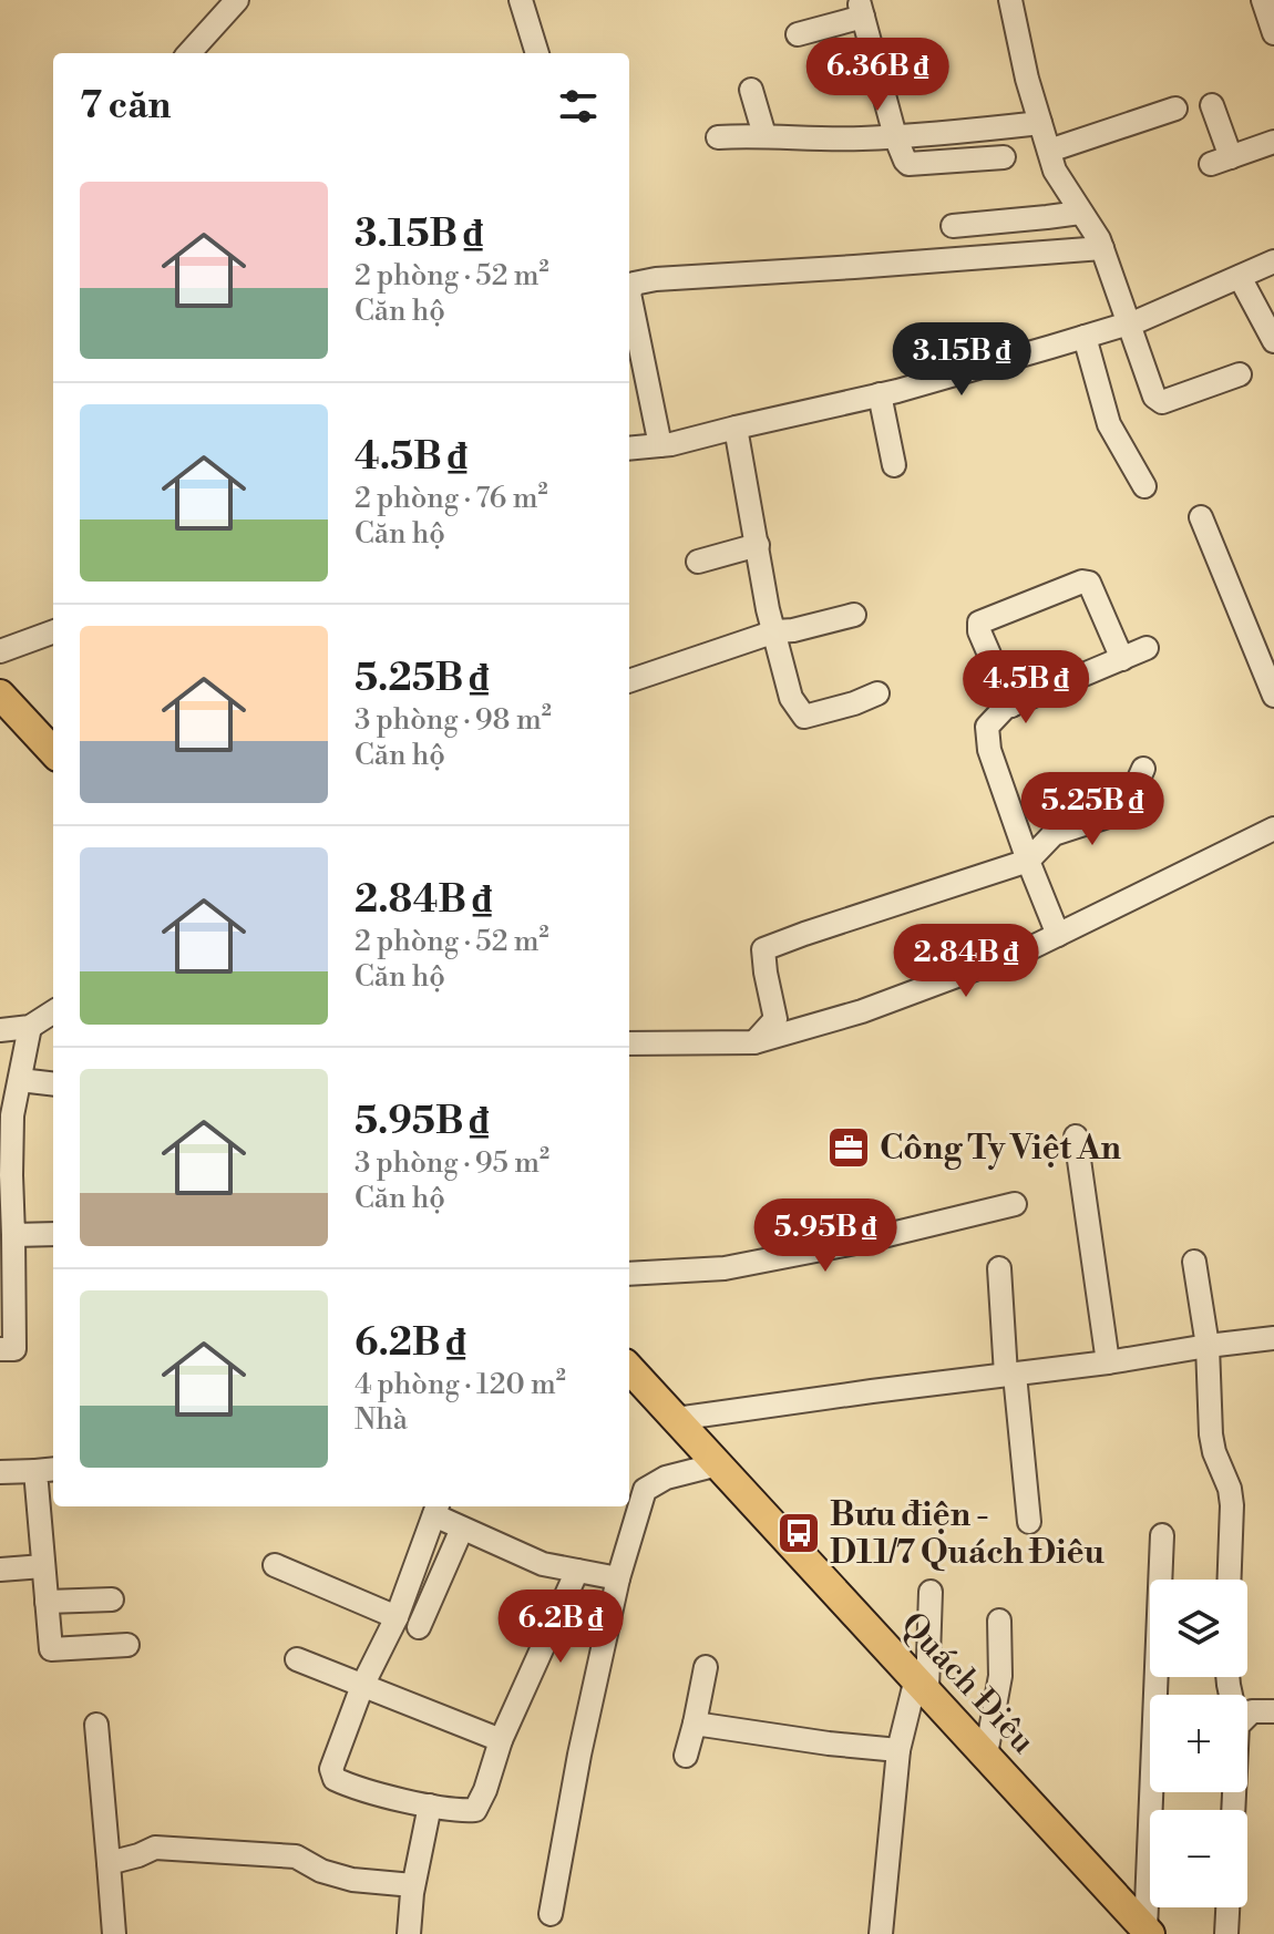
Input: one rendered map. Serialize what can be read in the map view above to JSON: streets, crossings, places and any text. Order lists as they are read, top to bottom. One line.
{"streets":{"main road":["Quách Điêu"]},"places":{"office":["Công Ty Việt An"],"bus stop":["Bưu điện - D11/7 Quách Điêu"]},"page":{"price":["6.36B ₫","3.15B ₫","4.5B ₫","5.25B ₫","2.84B ₫","5.95B ₫","6.2B ₫"],"heading":"7 căn","list":[{"name":"3.15B ₫","note":"2 phòng · 52 m² · Căn hộ"},{"name":"4.5B ₫","note":"2 phòng · 76 m² · Căn hộ"},{"name":"5.25B ₫","note":"3 phòng · 98 m² · Căn hộ"},{"name":"2.84B ₫","note":"2 phòng · 52 m² · Căn hộ"},{"name":"5.95B ₫","note":"3 phòng · 95 m² · Căn hộ"},{"name":"6.2B ₫","note":"4 phòng · 120 m² · Nhà"}],"map_buttons":["+","−"]}}
